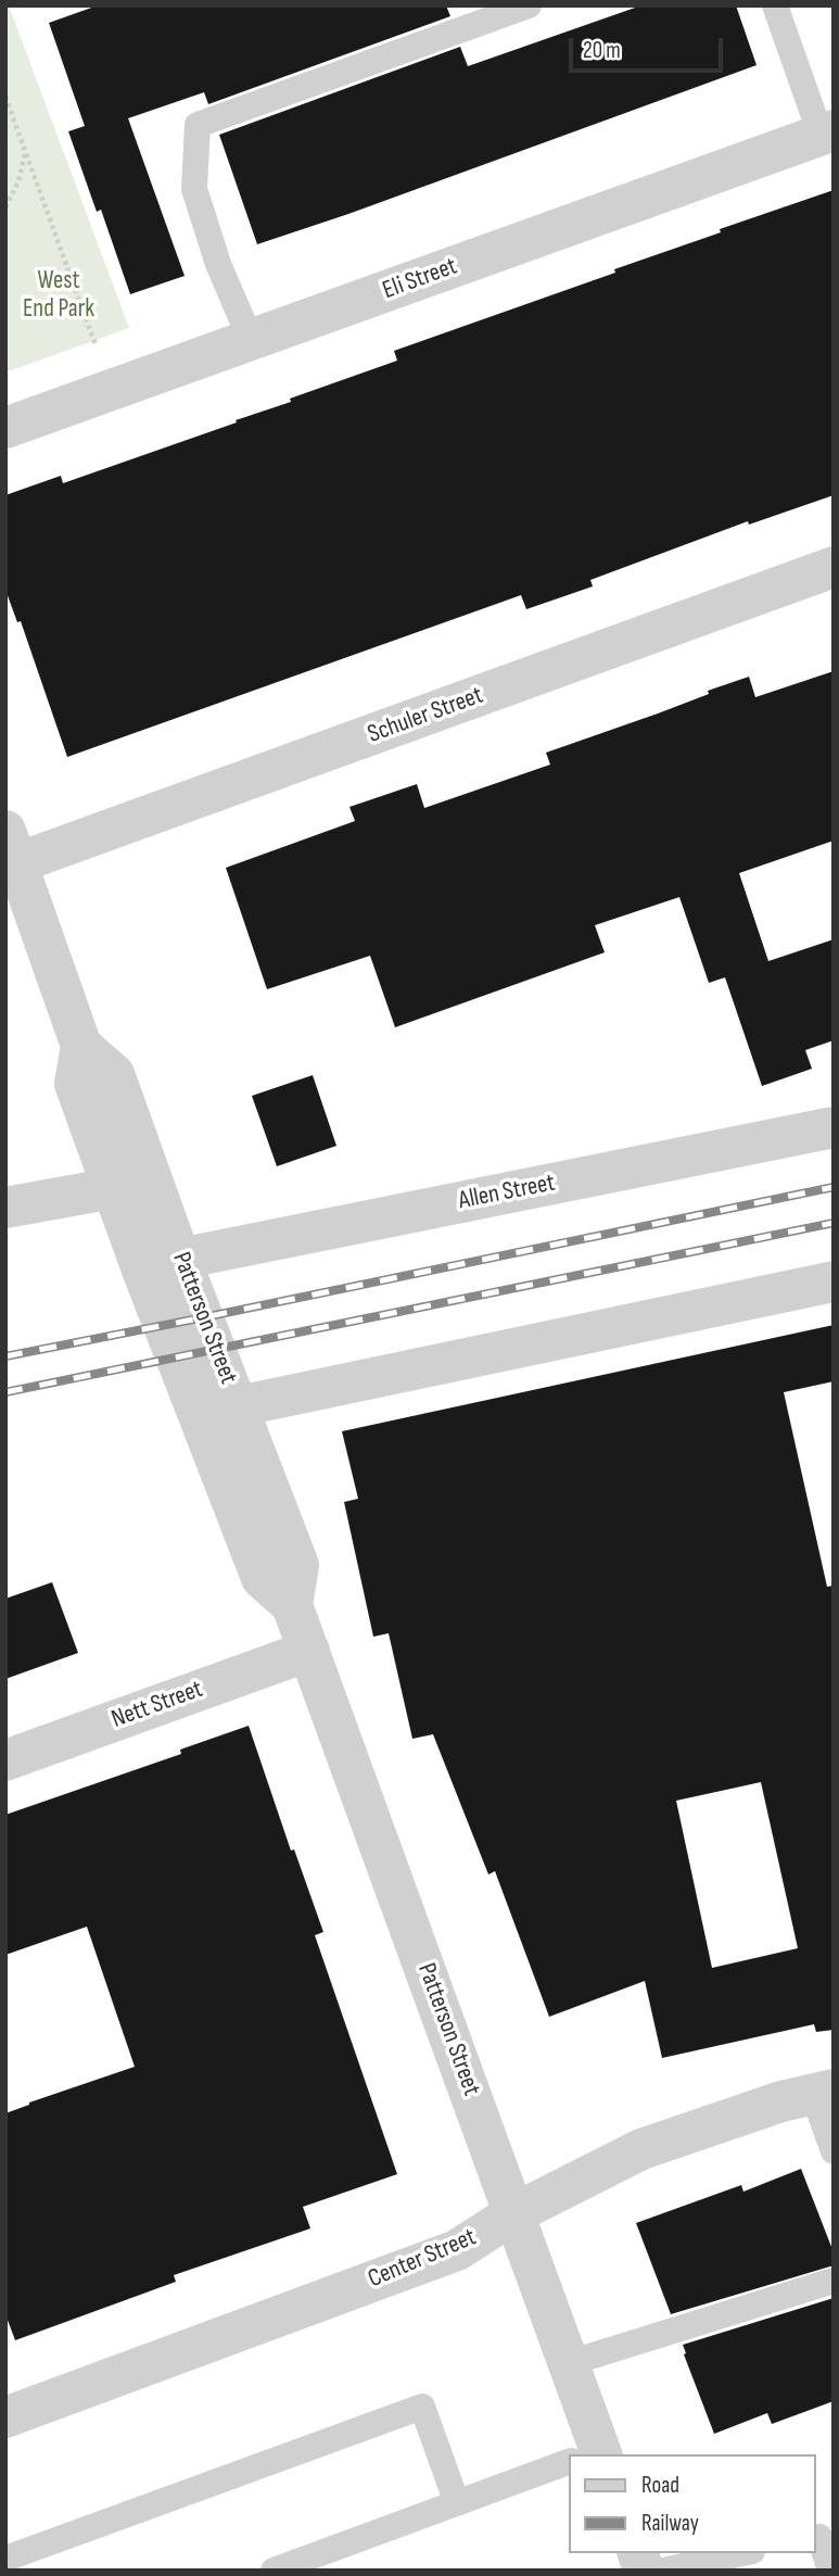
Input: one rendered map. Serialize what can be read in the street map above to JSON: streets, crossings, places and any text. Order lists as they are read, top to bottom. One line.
{"streets":{"street":["Eli Street","Schuler Street","Allen Street","Patterson Street","Nett Street","Center Street"]},"crossings":[["Schuler Street","Patterson Street"],["Allen Street","Patterson Street"],["Patterson Street","Nett Street"],["Patterson Street","Center Street"]],"parks":["West End Park"],"legend":["Road","Railway"],"scale_bar":"20 m"}
